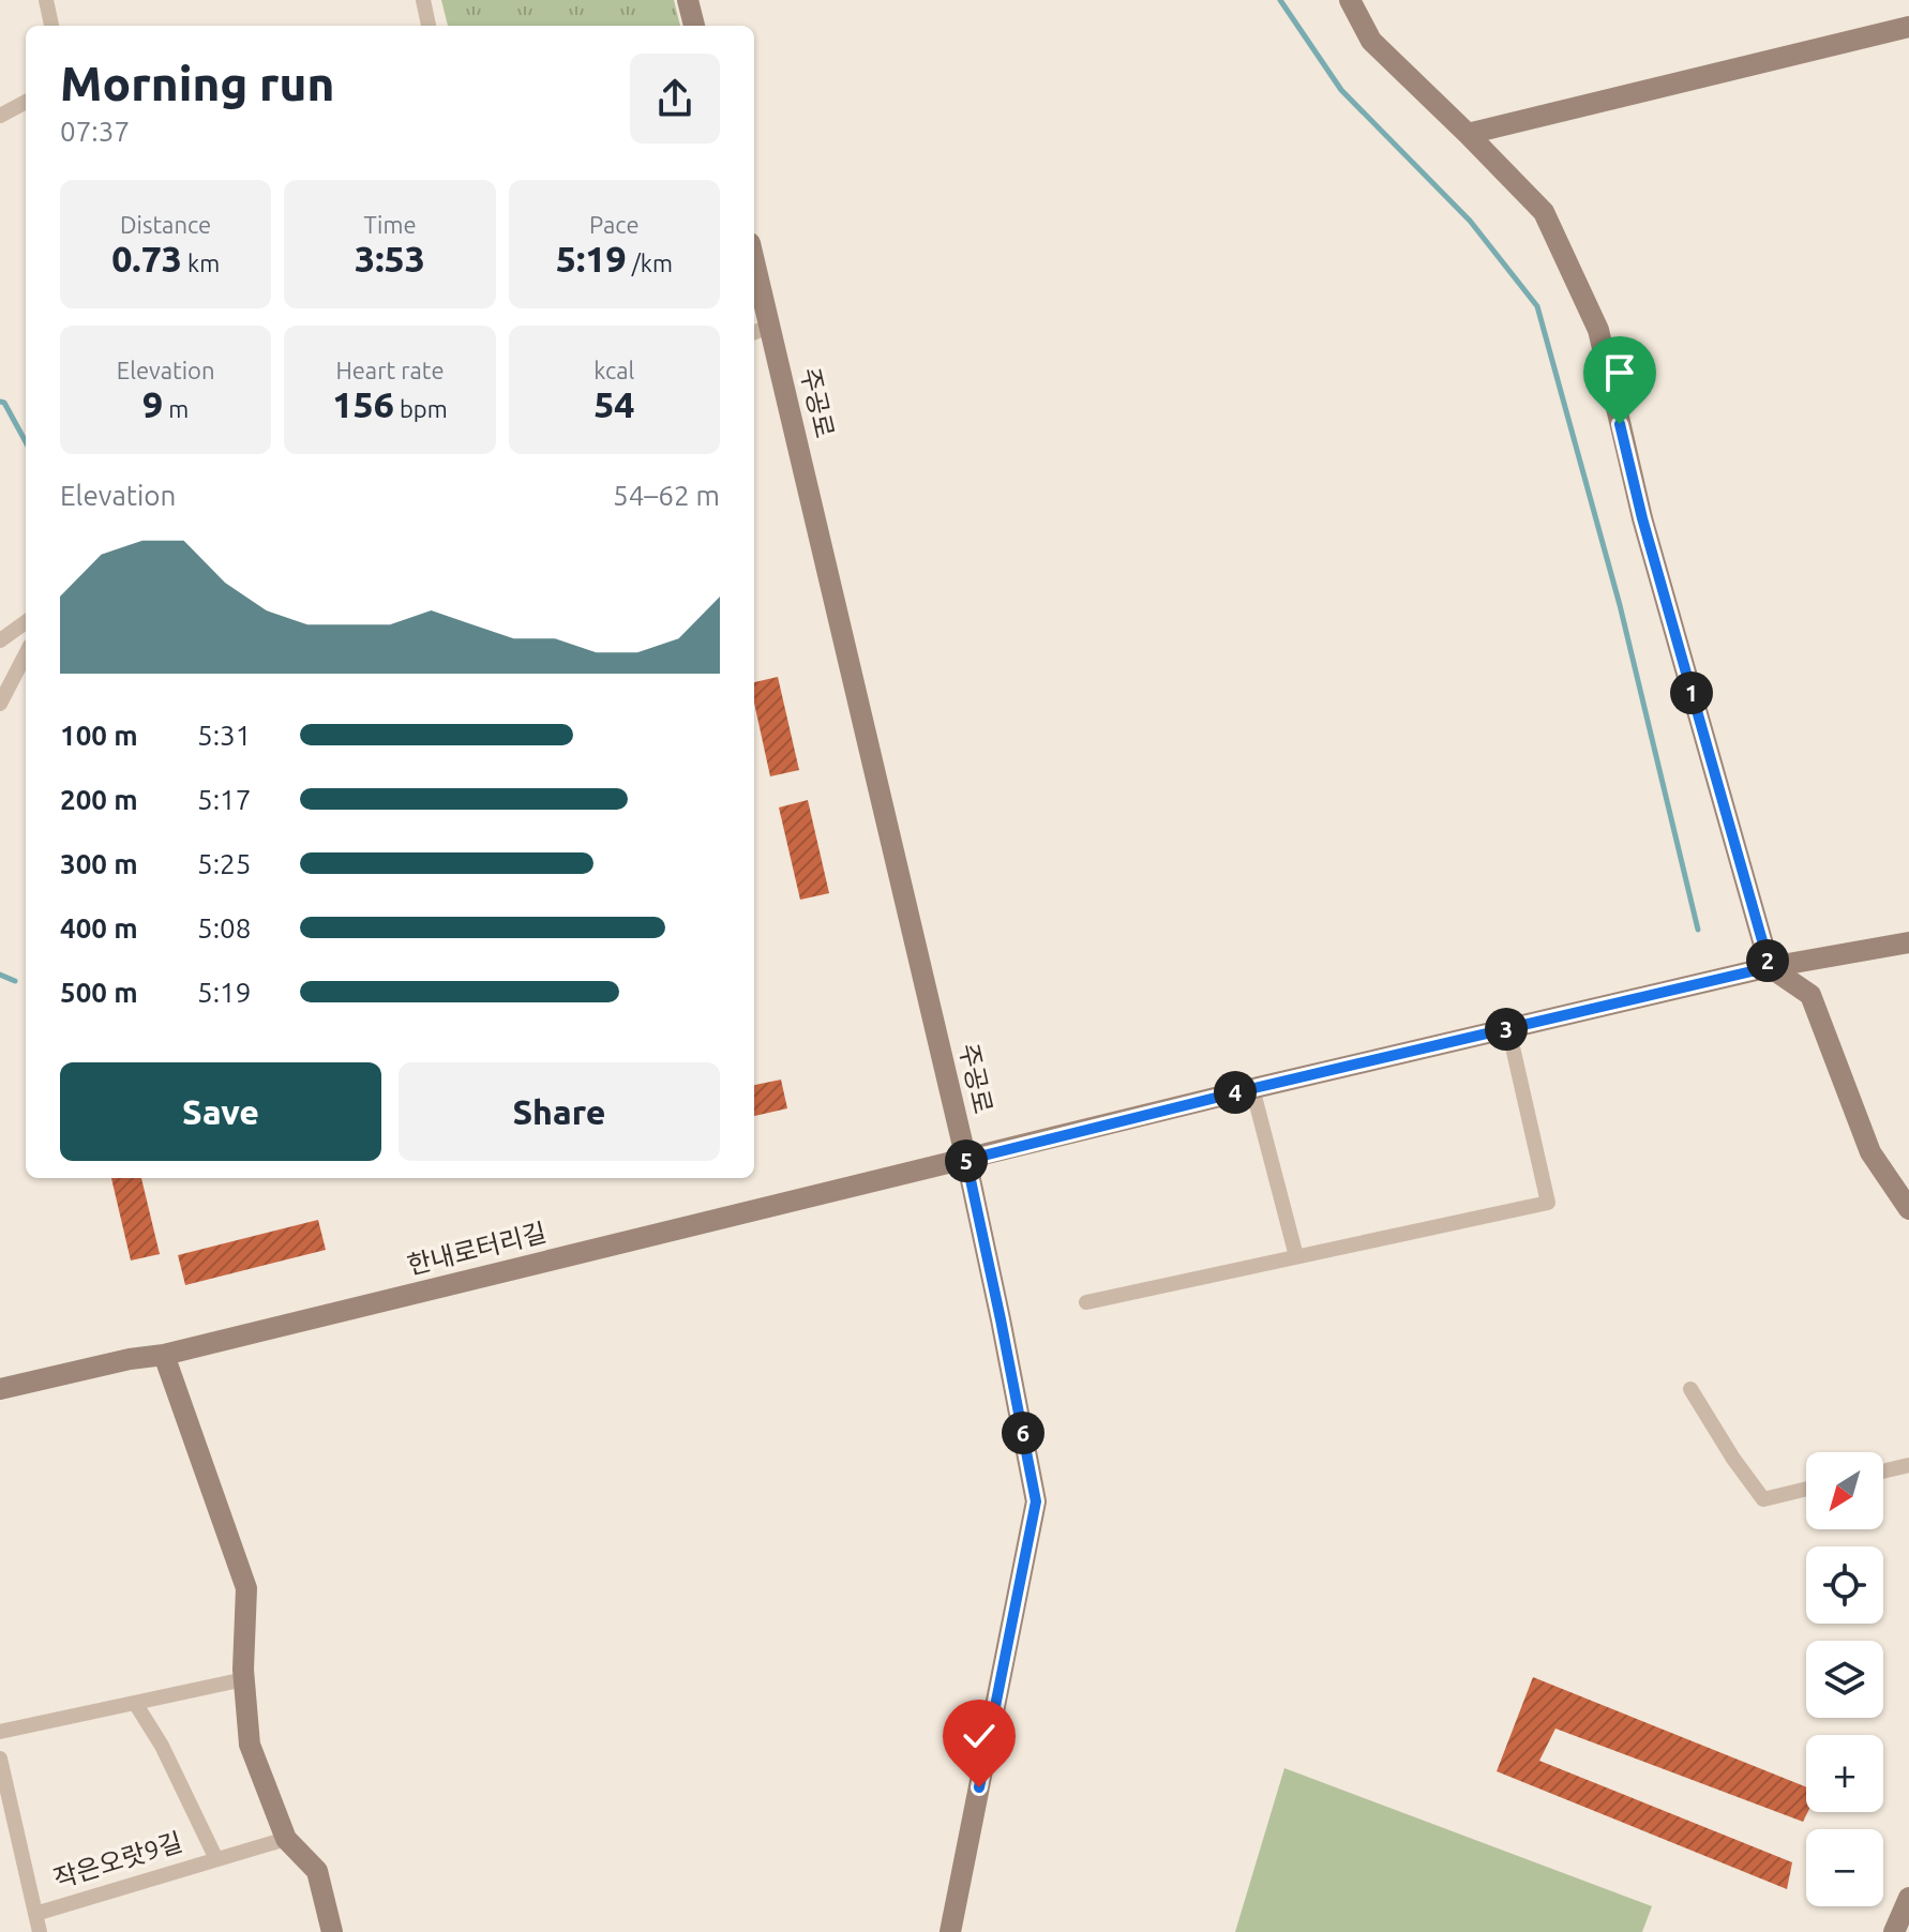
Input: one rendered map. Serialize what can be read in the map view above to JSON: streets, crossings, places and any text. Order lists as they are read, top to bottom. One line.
{"streets":{"street":["주공로","한내로터리길","작은오랏9길"]},"crossings":[["주공로","한내로터리길"]],"north":"bottom left","page":{"heading":["Morning run","07:37"],"stats":[["Distance","0.73 km"],["Time","3:53"],["Pace","5:19 /km"],["Elevation","9 m"],["Heart rate","156 bpm"],["kcal","54"]],"chart":["Elevation","54–62 m"],"pins":["1","2","3","4","5","6"],"list":[{"name":"100 m","note":"5:31"},{"name":"200 m","note":"5:17"},{"name":"300 m","note":"5:25"},{"name":"400 m","note":"5:08"},{"name":"500 m","note":"5:19"}],"buttons":["Save","Share"],"map_buttons":["+","−"]}}
